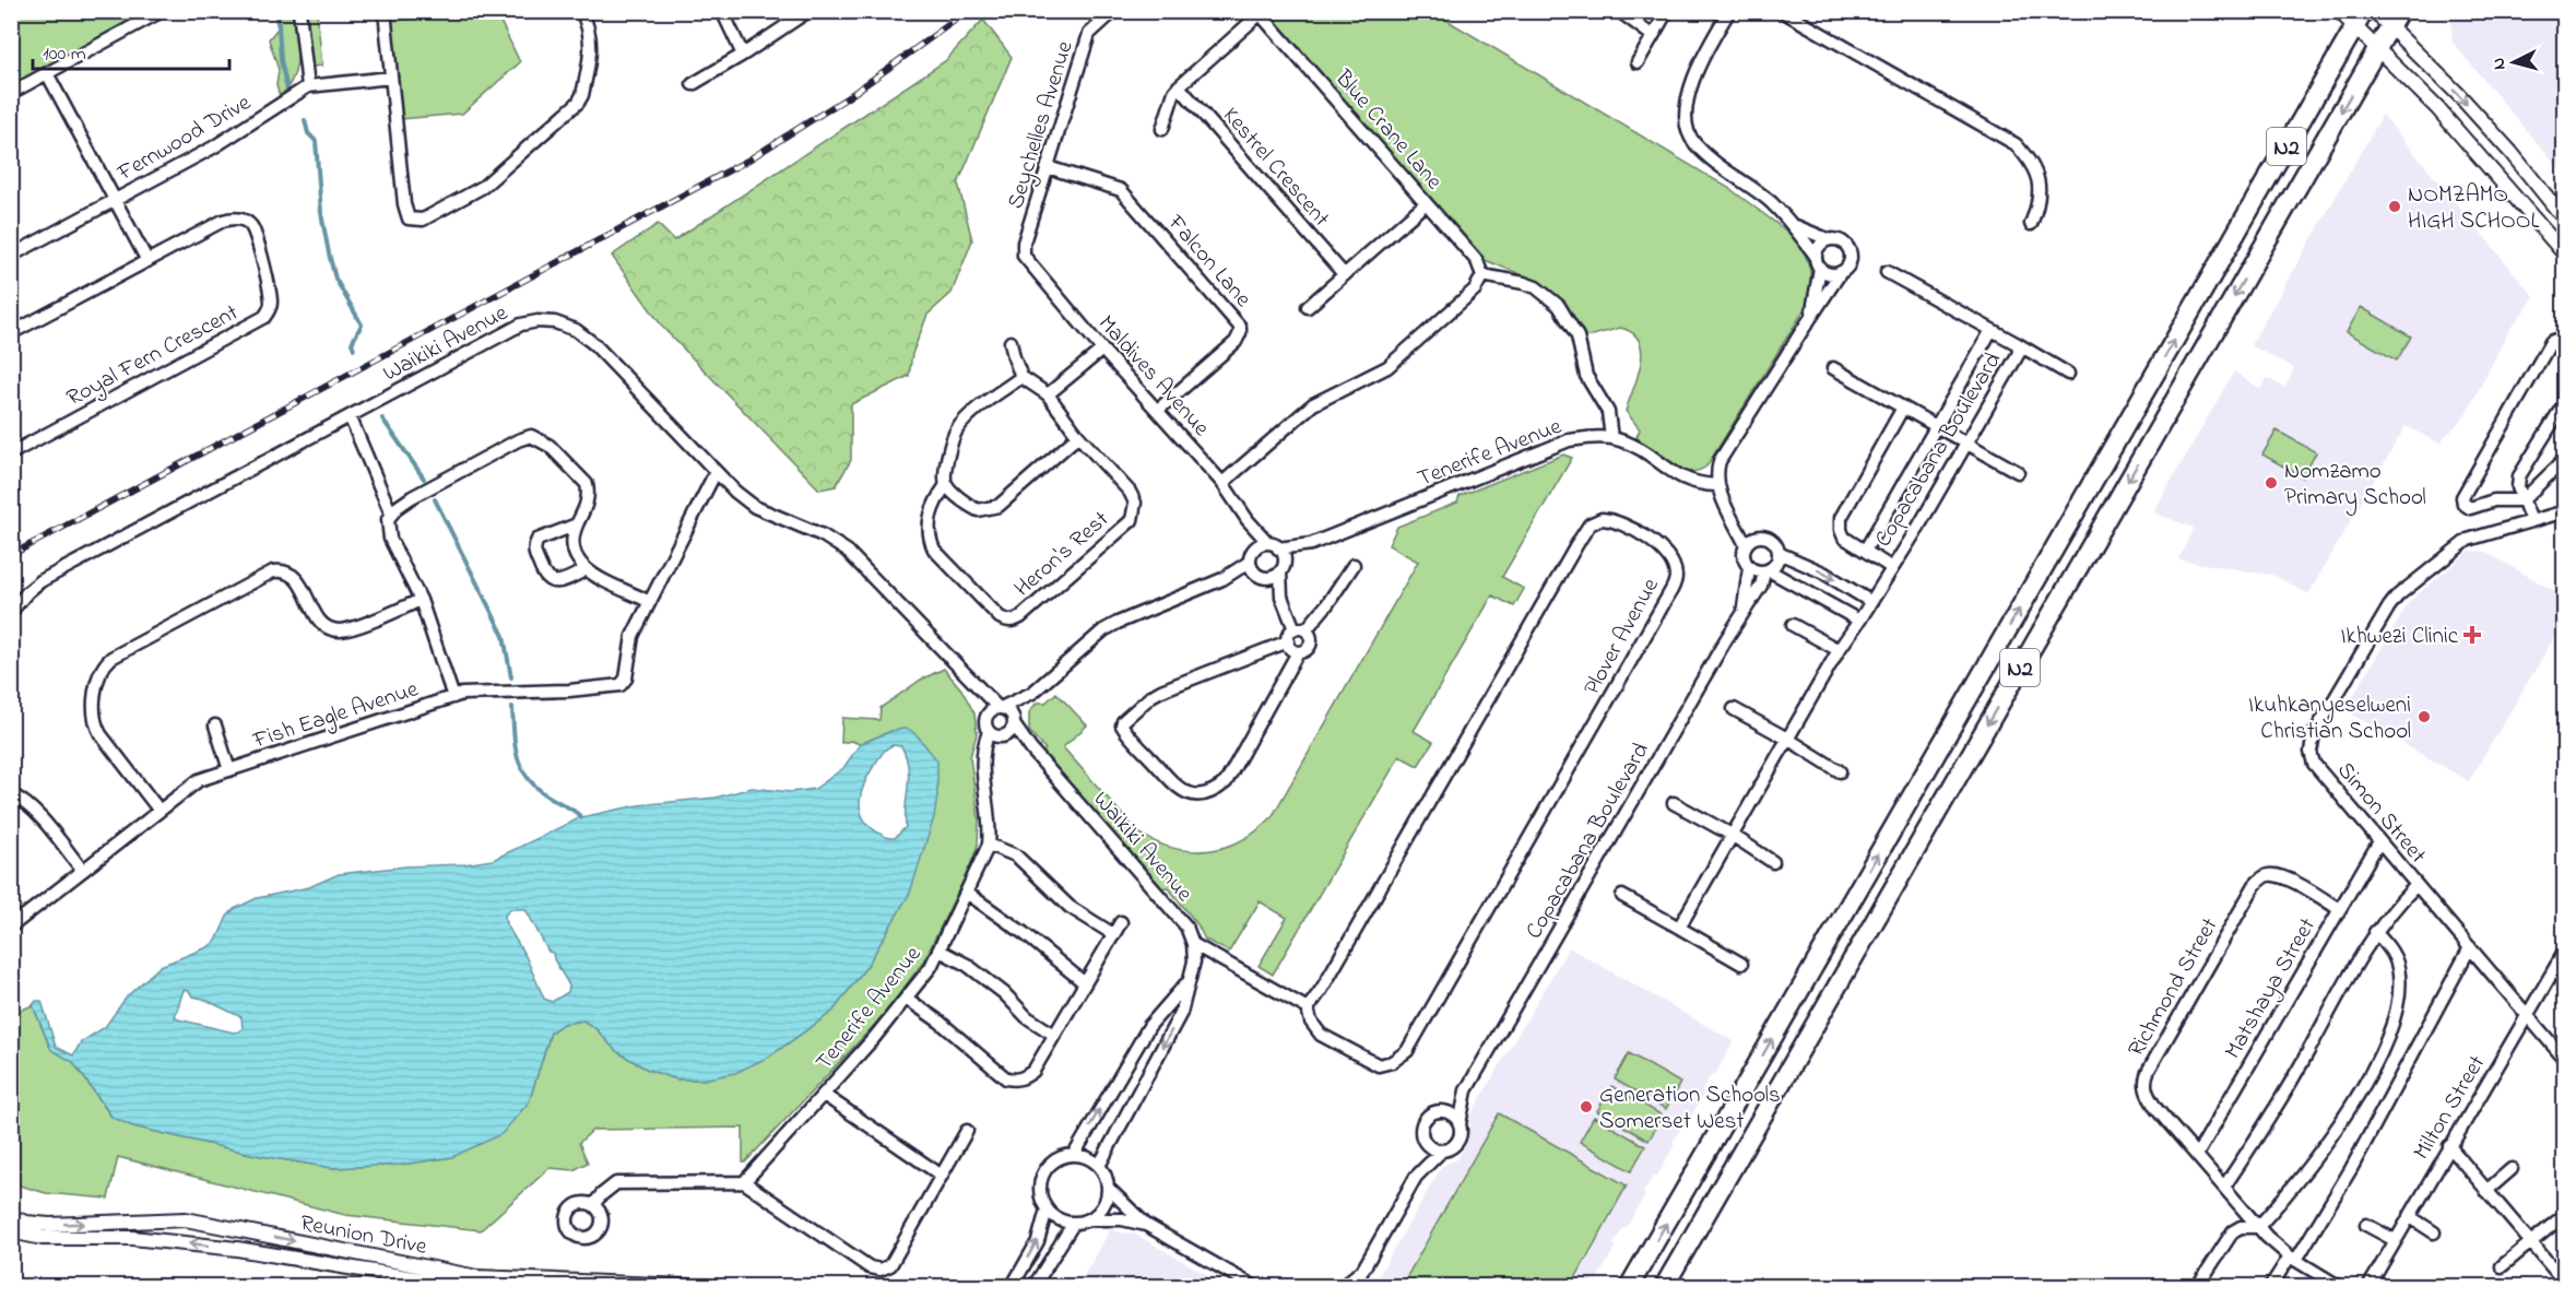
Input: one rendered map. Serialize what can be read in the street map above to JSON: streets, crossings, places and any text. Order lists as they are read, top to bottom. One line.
{"streets":{"highway":["N2"],"street":["Seychelles Avenue","Blue Crane Lane","Fernwood Drive","Kestrel Crescent","Falcon Lane","Waikiki Avenue","Royal Fern Crescent","Maldives Avenue","Copacabana Boulevard","Tenerife Avenue","Heron's Rest","Plover Avenue","Fish Eagle Avenue","Simon Street","Richmond Street","Matshaya Street","Milton Street","Reunion Drive"]},"crossings":[["Seychelles Avenue","Falcon Lane"],["Seychelles Avenue","Maldives Avenue"],["Falcon Lane","Maldives Avenue"],["Waikiki Avenue","Tenerife Avenue"],["Maldives Avenue","Tenerife Avenue"],["Simon Street","Matshaya Street"],["Simon Street","Milton Street"],["Richmond Street","Matshaya Street"]],"places":{"other":["NOMZAMO HIGH SCHOOL","Nomzamo Primary School","Ikuhkanyeselweni Christian School","Generation Schools Somerset West"],"health":["Ikhwezi Clinic"]},"scale_bar":"100 m","north":"left"}
